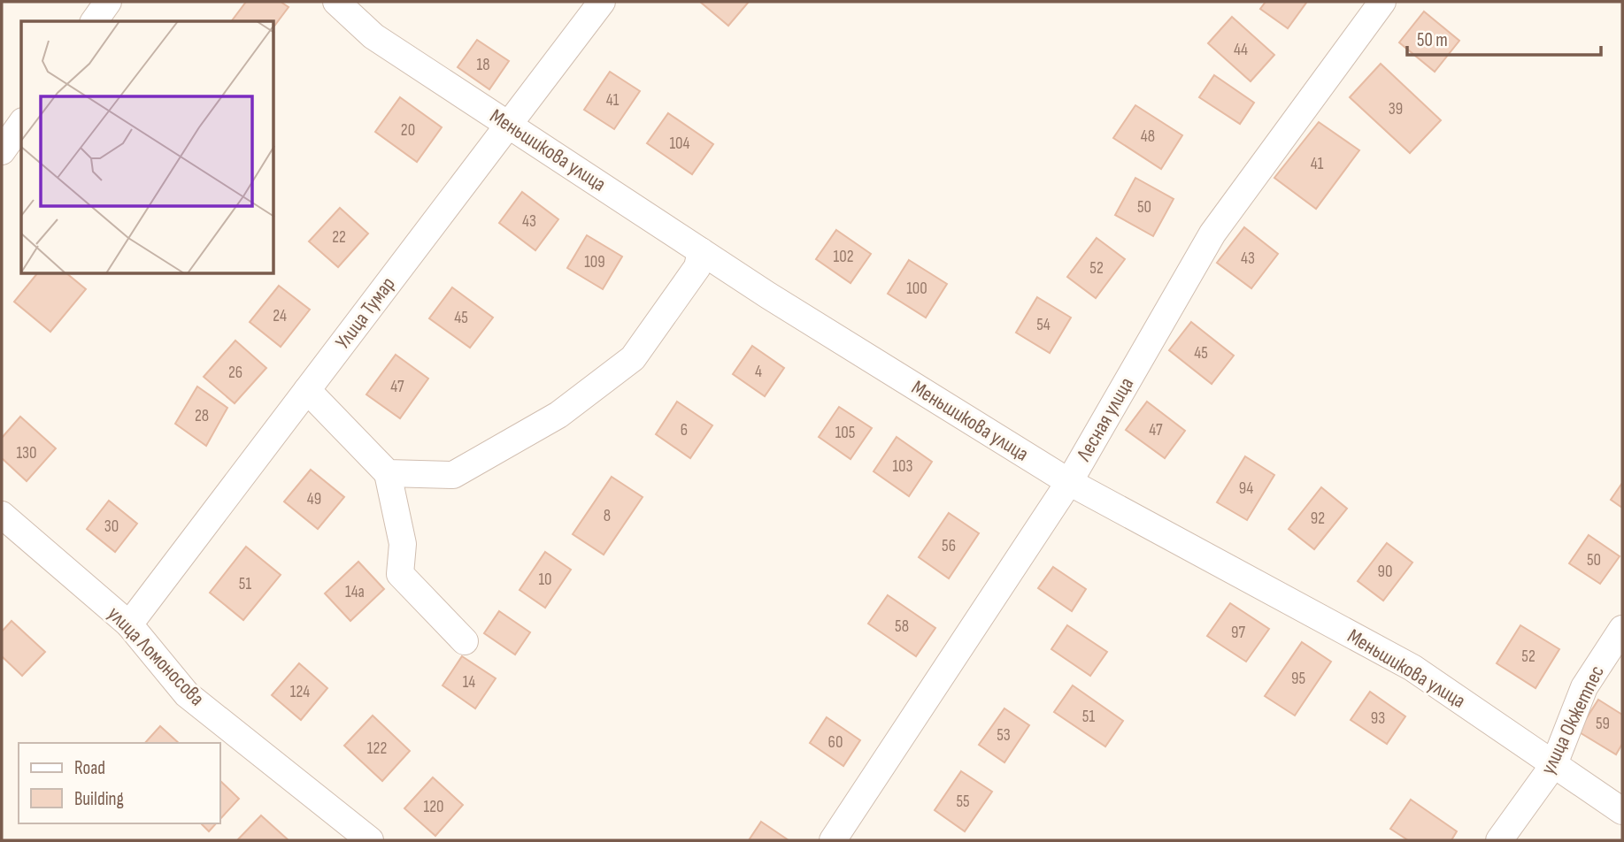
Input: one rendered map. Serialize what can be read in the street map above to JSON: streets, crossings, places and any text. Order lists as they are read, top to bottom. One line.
{"streets":{"street":["Меньшикова улица","Улица Тумар","Лесная улица","улица Ломоносова","улица Окжетпес"]},"crossings":[["Меньшикова улица","Улица Тумар"],["Меньшикова улица","Лесная улица"],["Меньшикова улица","улица Окжетпес"],["Улица Тумар","улица Ломоносова"]],"house_numbers":["44","18","41","39","20","48","104","41","50","43","22","102","43","109","52","100","24","45","54","45","4","26","47","28","6","47","105","130","103","94","49","8","92","30","56","50","90","10","51","14а","58","97","52","95","14","124","51","93","59","53","60","122","55","120"],"legend":["Road","Building"],"scale_bar":"50 m"}
